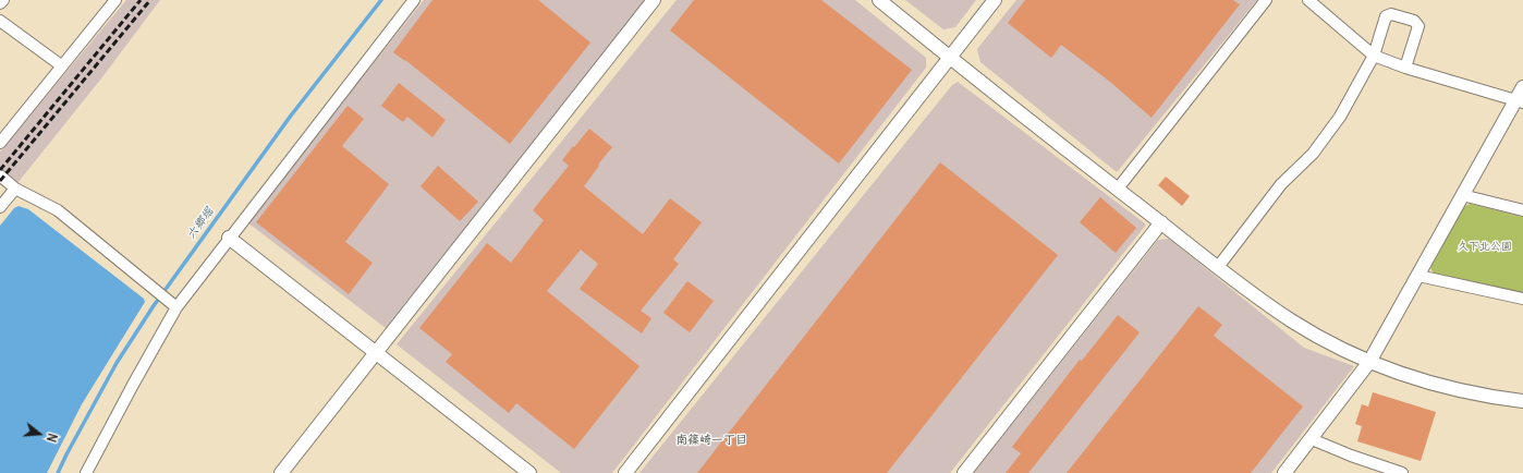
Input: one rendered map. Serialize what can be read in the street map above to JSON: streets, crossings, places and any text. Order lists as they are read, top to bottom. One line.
{"districts":["南篠崎一丁目"],"water":["六郷堀"],"parks":["久下北公園"],"north":"right"}
